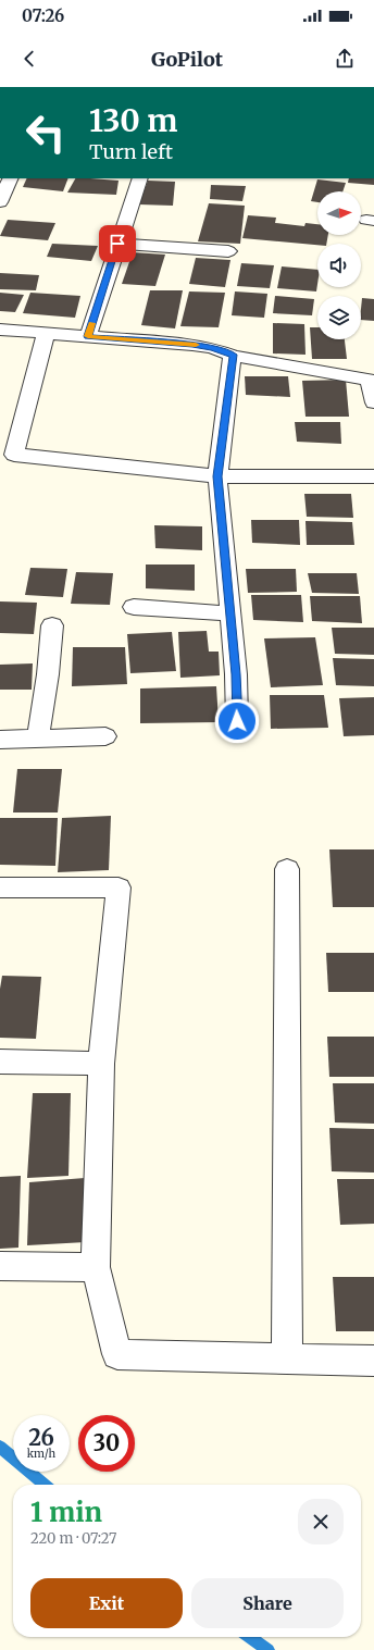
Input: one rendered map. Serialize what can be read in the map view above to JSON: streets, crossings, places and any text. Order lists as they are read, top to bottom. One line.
{"north":"right","page":{"status":"07:26","header":"GoPilot","turn":["130 m","Turn left"],"speed":"26 km/h","limit":"30","heading":["1 min","220 m · 07:27"],"buttons":["Exit","Share"]}}
